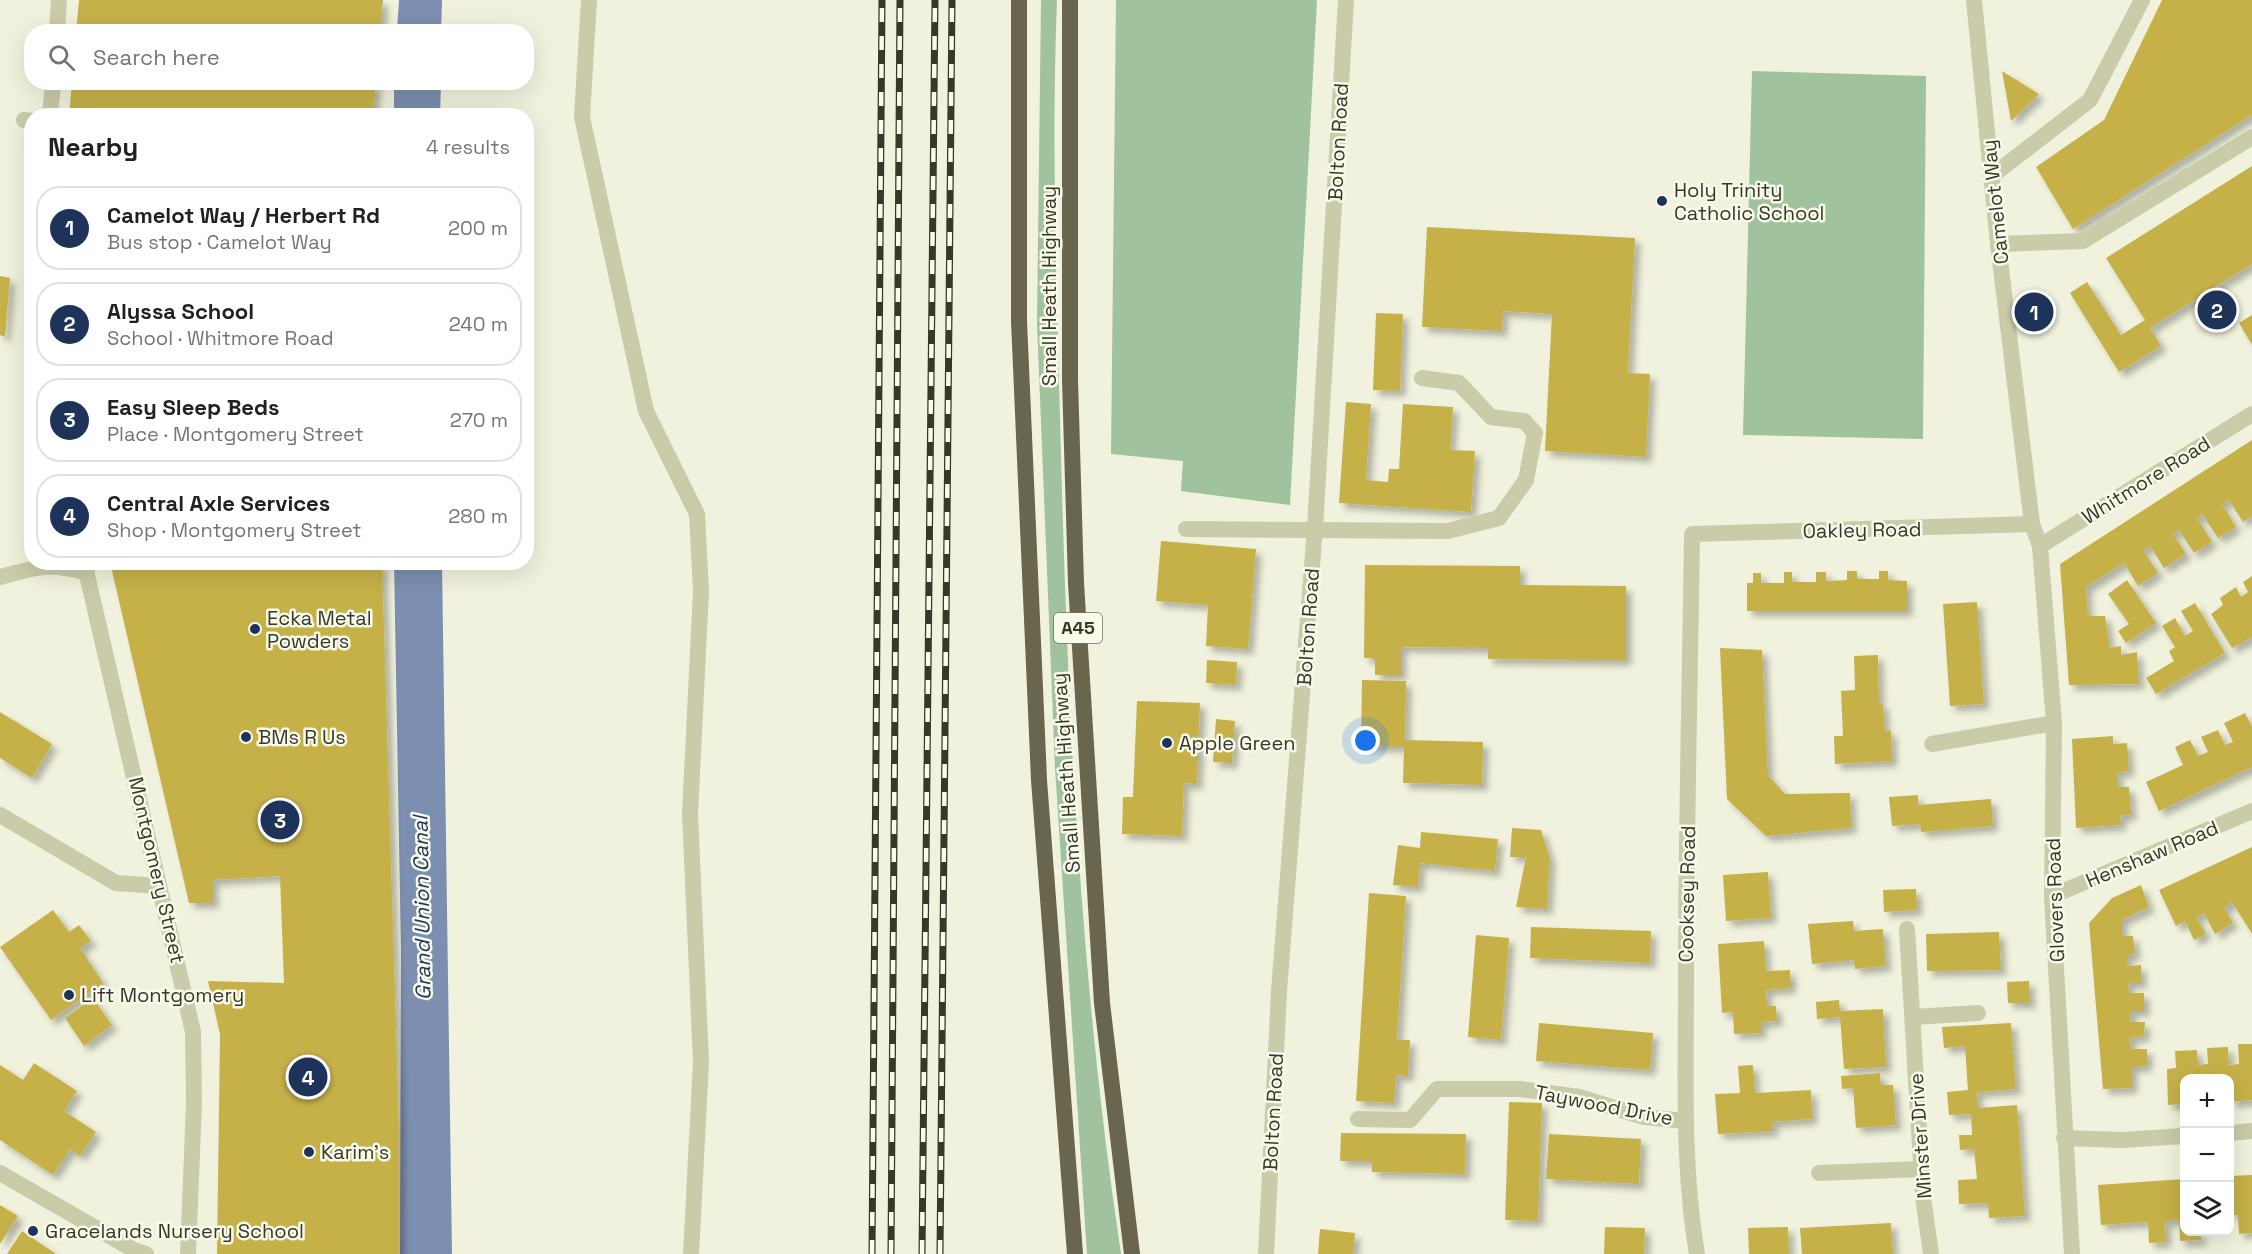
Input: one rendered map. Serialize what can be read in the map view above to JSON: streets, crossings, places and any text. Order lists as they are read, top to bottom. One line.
{"streets":{"highway":["Small Heath Highway","A45"],"street":["Bolton Road","Camelot Way","Whitmore Road","Oakley Road","Henshaw Road","Montgomery Street","Cooksey Road","Glovers Road","Taywood Drive","Minster Drive"]},"crossings":[["Camelot Way","Whitmore Road"],["Camelot Way","Oakley Road"],["Camelot Way","Glovers Road"],["Whitmore Road","Glovers Road"],["Oakley Road","Cooksey Road"],["Henshaw Road","Glovers Road"],["Cooksey Road","Taywood Drive"]],"water":["Grand Union Canal"],"places":["Holy Trinity Catholic School","Ecka Metal Powders","BMs R Us","Apple Green","Lift Montgomery","Karim's","Gracelands Nursery School"],"page":{"search":"Search here","heading":["Nearby","4 results"],"list":[{"mark":"1","name":"Camelot Way / Herbert Rd","note":"Bus stop · Camelot Way","value":"200 m"},{"mark":"2","name":"Alyssa School","note":"School · Whitmore Road","value":"240 m"},{"mark":"3","name":"Easy Sleep Beds","note":"Place · Montgomery Street","value":"270 m"},{"mark":"4","name":"Central Axle Services","note":"Shop · Montgomery Street","value":"280 m"}],"pins":["2","1","3","4"],"map_buttons":["+","−"]}}
